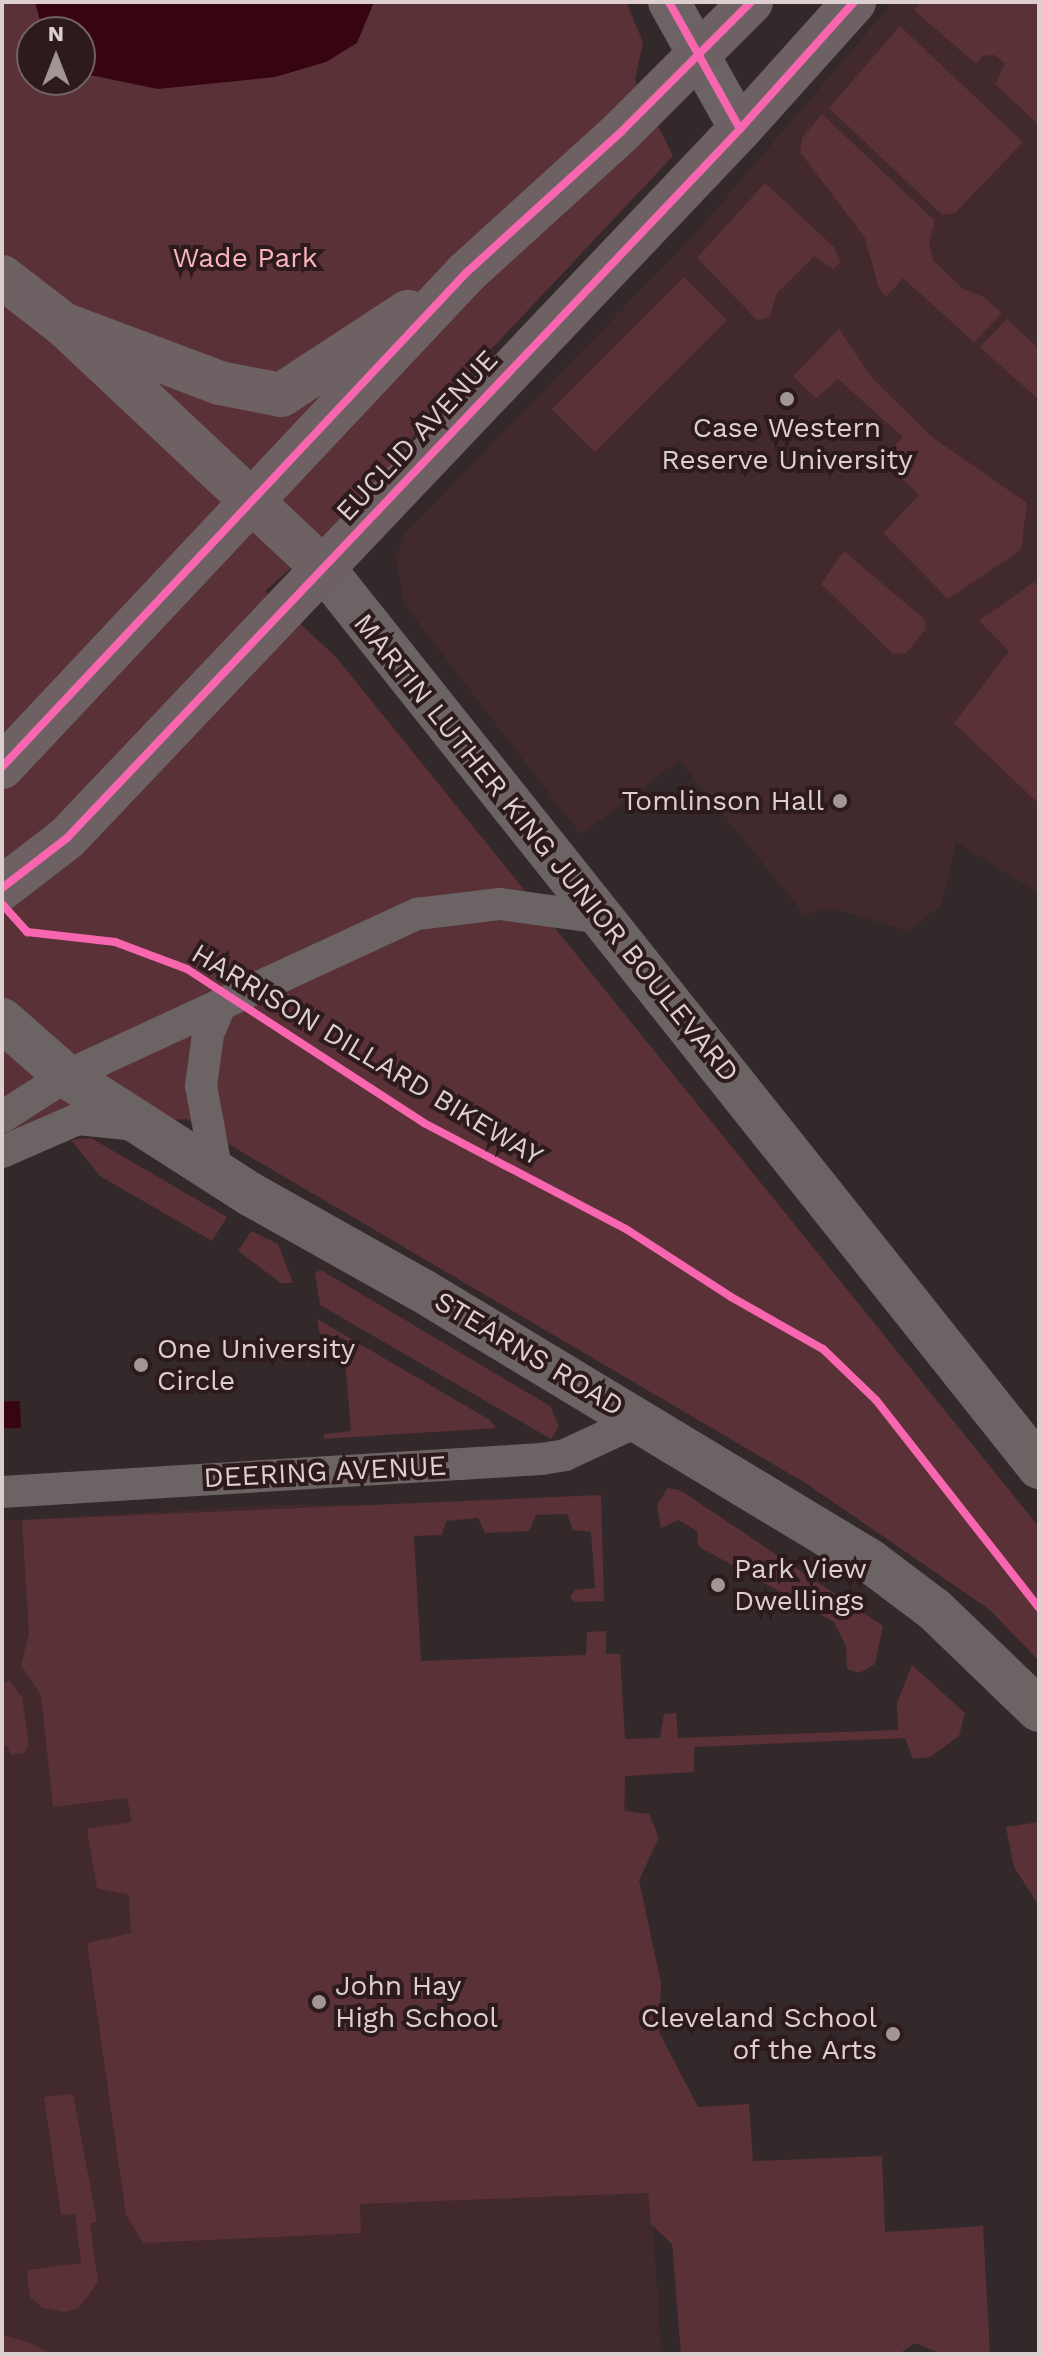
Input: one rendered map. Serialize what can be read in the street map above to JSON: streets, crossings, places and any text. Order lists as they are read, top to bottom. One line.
{"streets":{"main road":["EUCLID AVENUE","MARTIN LUTHER KING JUNIOR BOULEVARD","STEARNS ROAD"],"street":["DEERING AVENUE"],"cycle path":["HARRISON DILLARD BIKEWAY"]},"crossings":[["EUCLID AVENUE","MARTIN LUTHER KING JUNIOR BOULEVARD"],["STEARNS ROAD","DEERING AVENUE"]],"parks":["Wade Park"],"places":["Case Western Reserve University","Tomlinson Hall","One University Circle","Park View Dwellings","John Hay High School","Cleveland School of the Arts"],"north":"top"}
